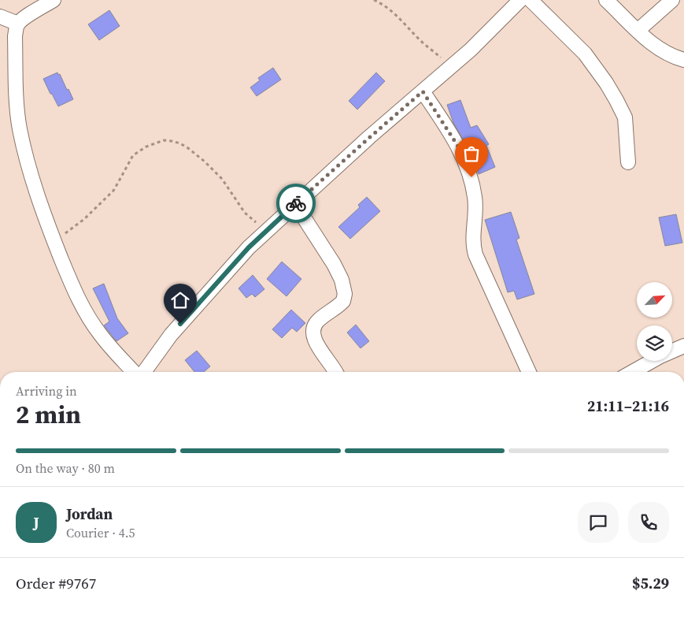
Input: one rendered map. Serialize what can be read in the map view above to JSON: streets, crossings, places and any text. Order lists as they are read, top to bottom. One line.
{"north":"top right","page":{"heading":["2 min","Arriving in","21:11–21:16"],"panel":["Jordan","Courier · 4.5","Order #9767","$5.29"],"bar":"On the way · 80 m","round":"J"}}
